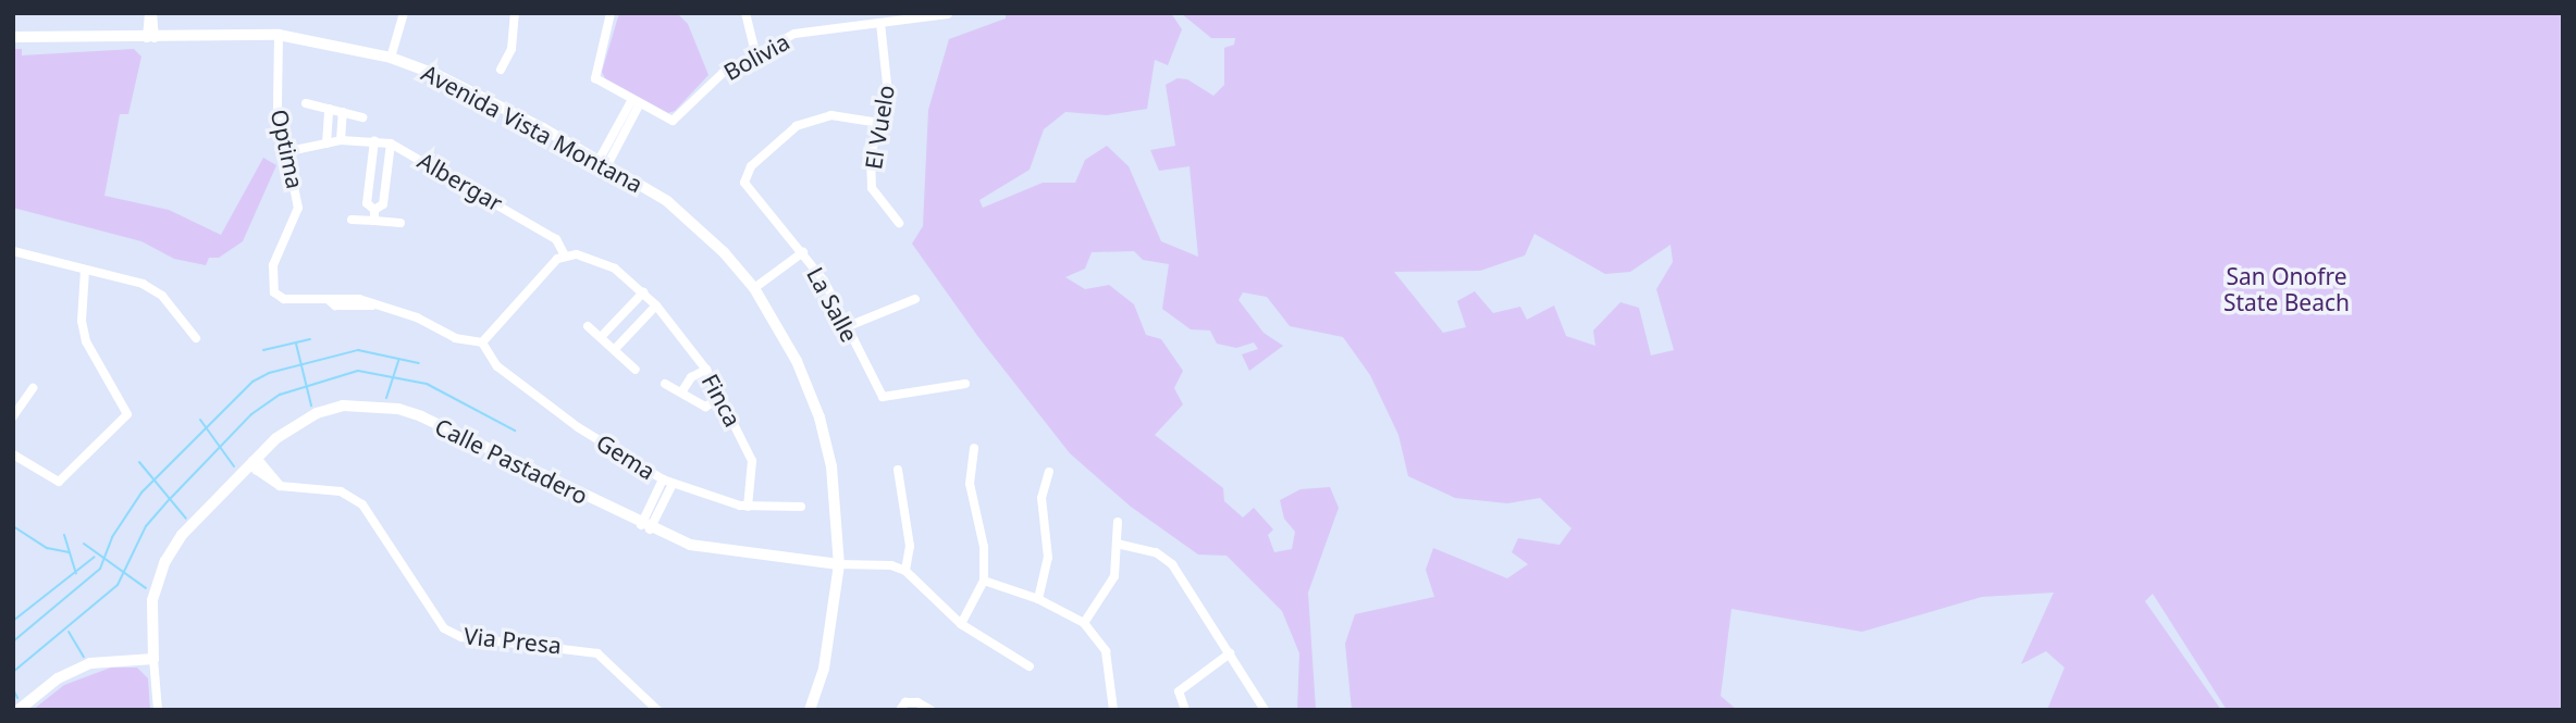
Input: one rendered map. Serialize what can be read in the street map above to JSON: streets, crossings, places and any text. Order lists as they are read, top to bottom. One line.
{"streets":{"street":["Bolivia","El Vuelo","Avenida Vista Montana","Optima","Albergar","La Salle","Finca","Gema","Calle Pastadero","Via Presa"]},"crossings":[["Bolivia","El Vuelo"],["El Vuelo","La Salle"],["Avenida Vista Montana","Optima"],["Avenida Vista Montana","Calle Pastadero"],["Optima","Albergar"],["Optima","Gema"],["Albergar","Finca"],["Finca","Gema"],["Calle Pastadero","Via Presa"]],"parks":["San Onofre State Beach"]}
